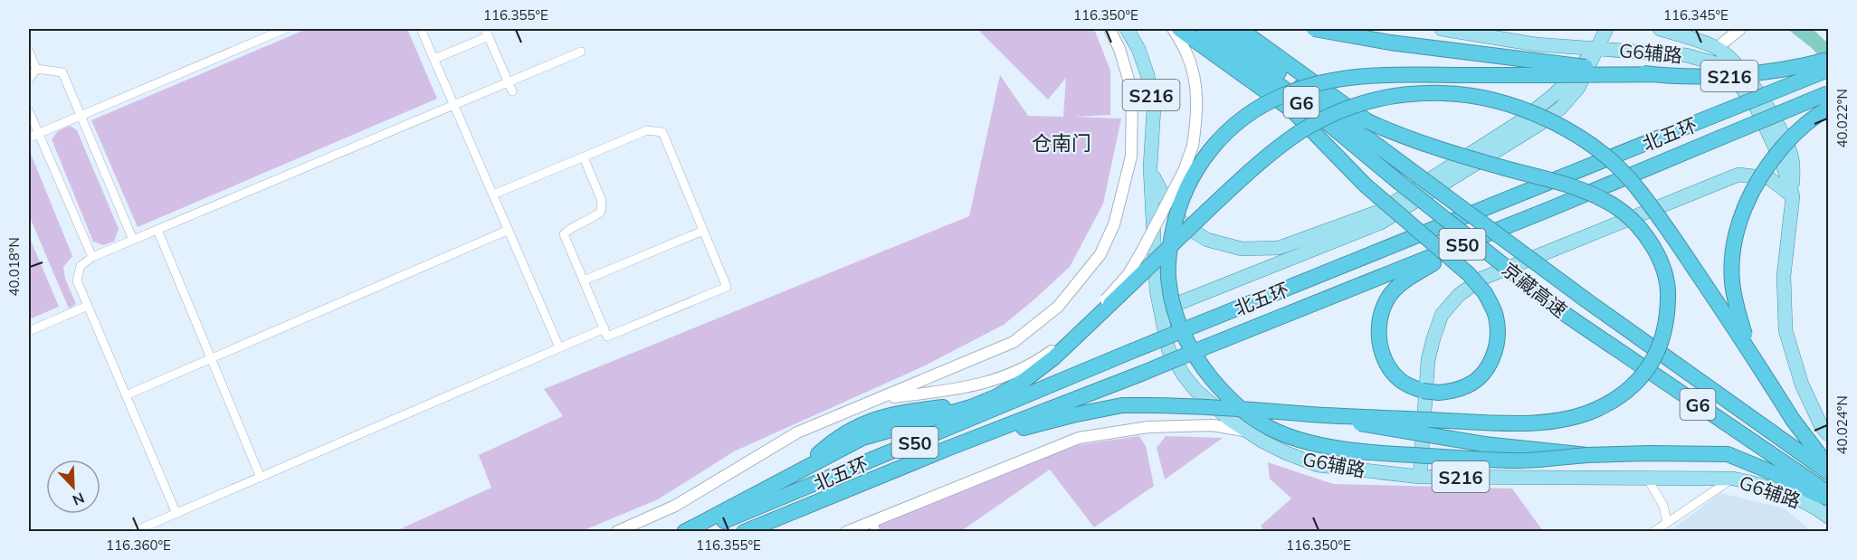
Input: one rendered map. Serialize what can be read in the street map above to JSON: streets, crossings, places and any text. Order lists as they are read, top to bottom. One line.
{"streets":{"highway":["G6","北五环","S50","京藏高速"],"main road":["G6辅路","S216"]},"districts":["仓南门"],"north":"bottom right","coordinates":["116.355°E","116.350°E","116.345°E","40.022°N","40.018°N","40.024°N","116.360°E"]}
